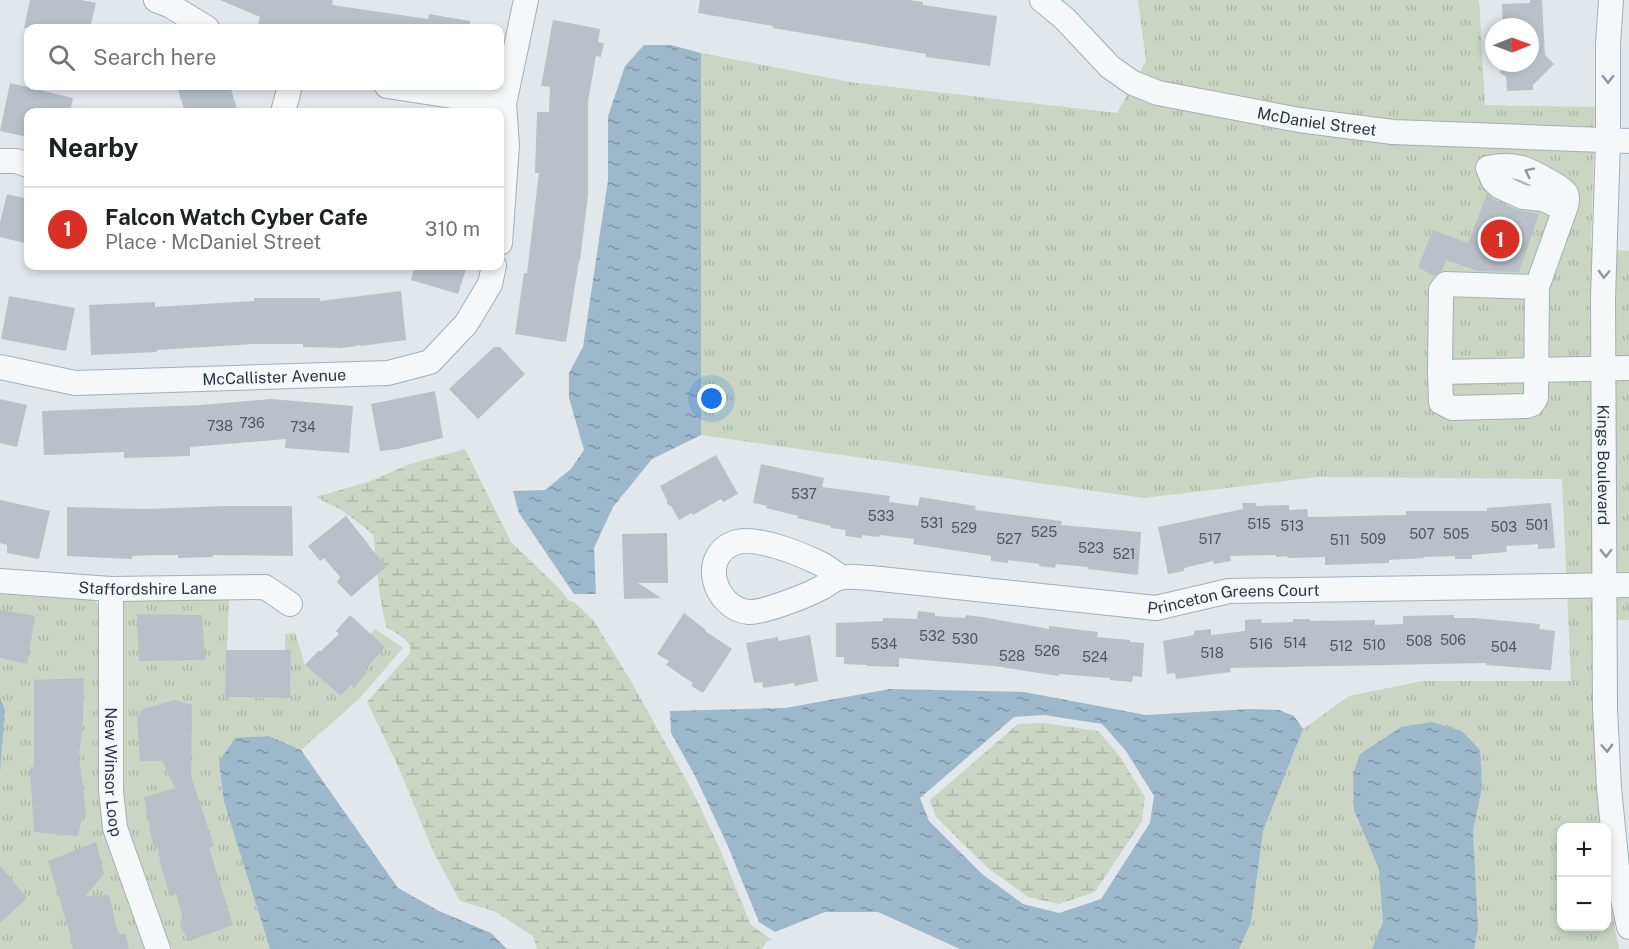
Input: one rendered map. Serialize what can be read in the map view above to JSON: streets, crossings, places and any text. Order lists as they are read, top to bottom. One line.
{"streets":{"street":["McDaniel Street","McCallister Avenue","Kings Boulevard","Staffordshire Lane","Princeton Greens Court","New Winsor Loop"]},"crossings":[["McDaniel Street","Kings Boulevard"],["Kings Boulevard","Princeton Greens Court"],["Staffordshire Lane","New Winsor Loop"]],"one_way":["Kings Boulevard"],"house_numbers":["736","738","734","537","533","531","515","501","513","503","529","525","507","505","527","517","509","511","523","521","532","530","506","508","514","534","516","510","512","504","526","518","528","524"],"north":"right","page":{"search":"Search here","heading":"Nearby","list":[{"mark":"1","name":"Falcon Watch Cyber Cafe","note":"Place · McDaniel Street","value":"310 m"}],"pins":"1","map_buttons":["+","−"]}}
